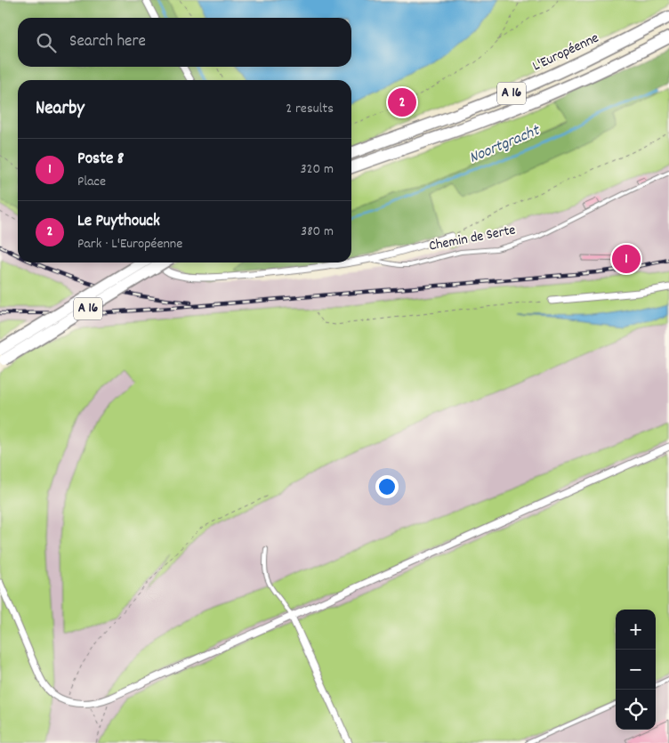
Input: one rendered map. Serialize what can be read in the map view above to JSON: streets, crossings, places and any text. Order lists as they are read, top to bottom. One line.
{"streets":{"highway":["L'Européenne","A 16"],"street":["Chemin de Serte"]},"water":["Noortgracht"],"page":{"search":"Search here","heading":["Nearby","2 results"],"pins":["2","1"],"list":[{"mark":"1","name":"Poste 8","note":"Place","value":"320 m"},{"mark":"2","name":"Le Puythouck","note":"Park · L'Européenne","value":"380 m"}],"map_buttons":["+","−"]}}
